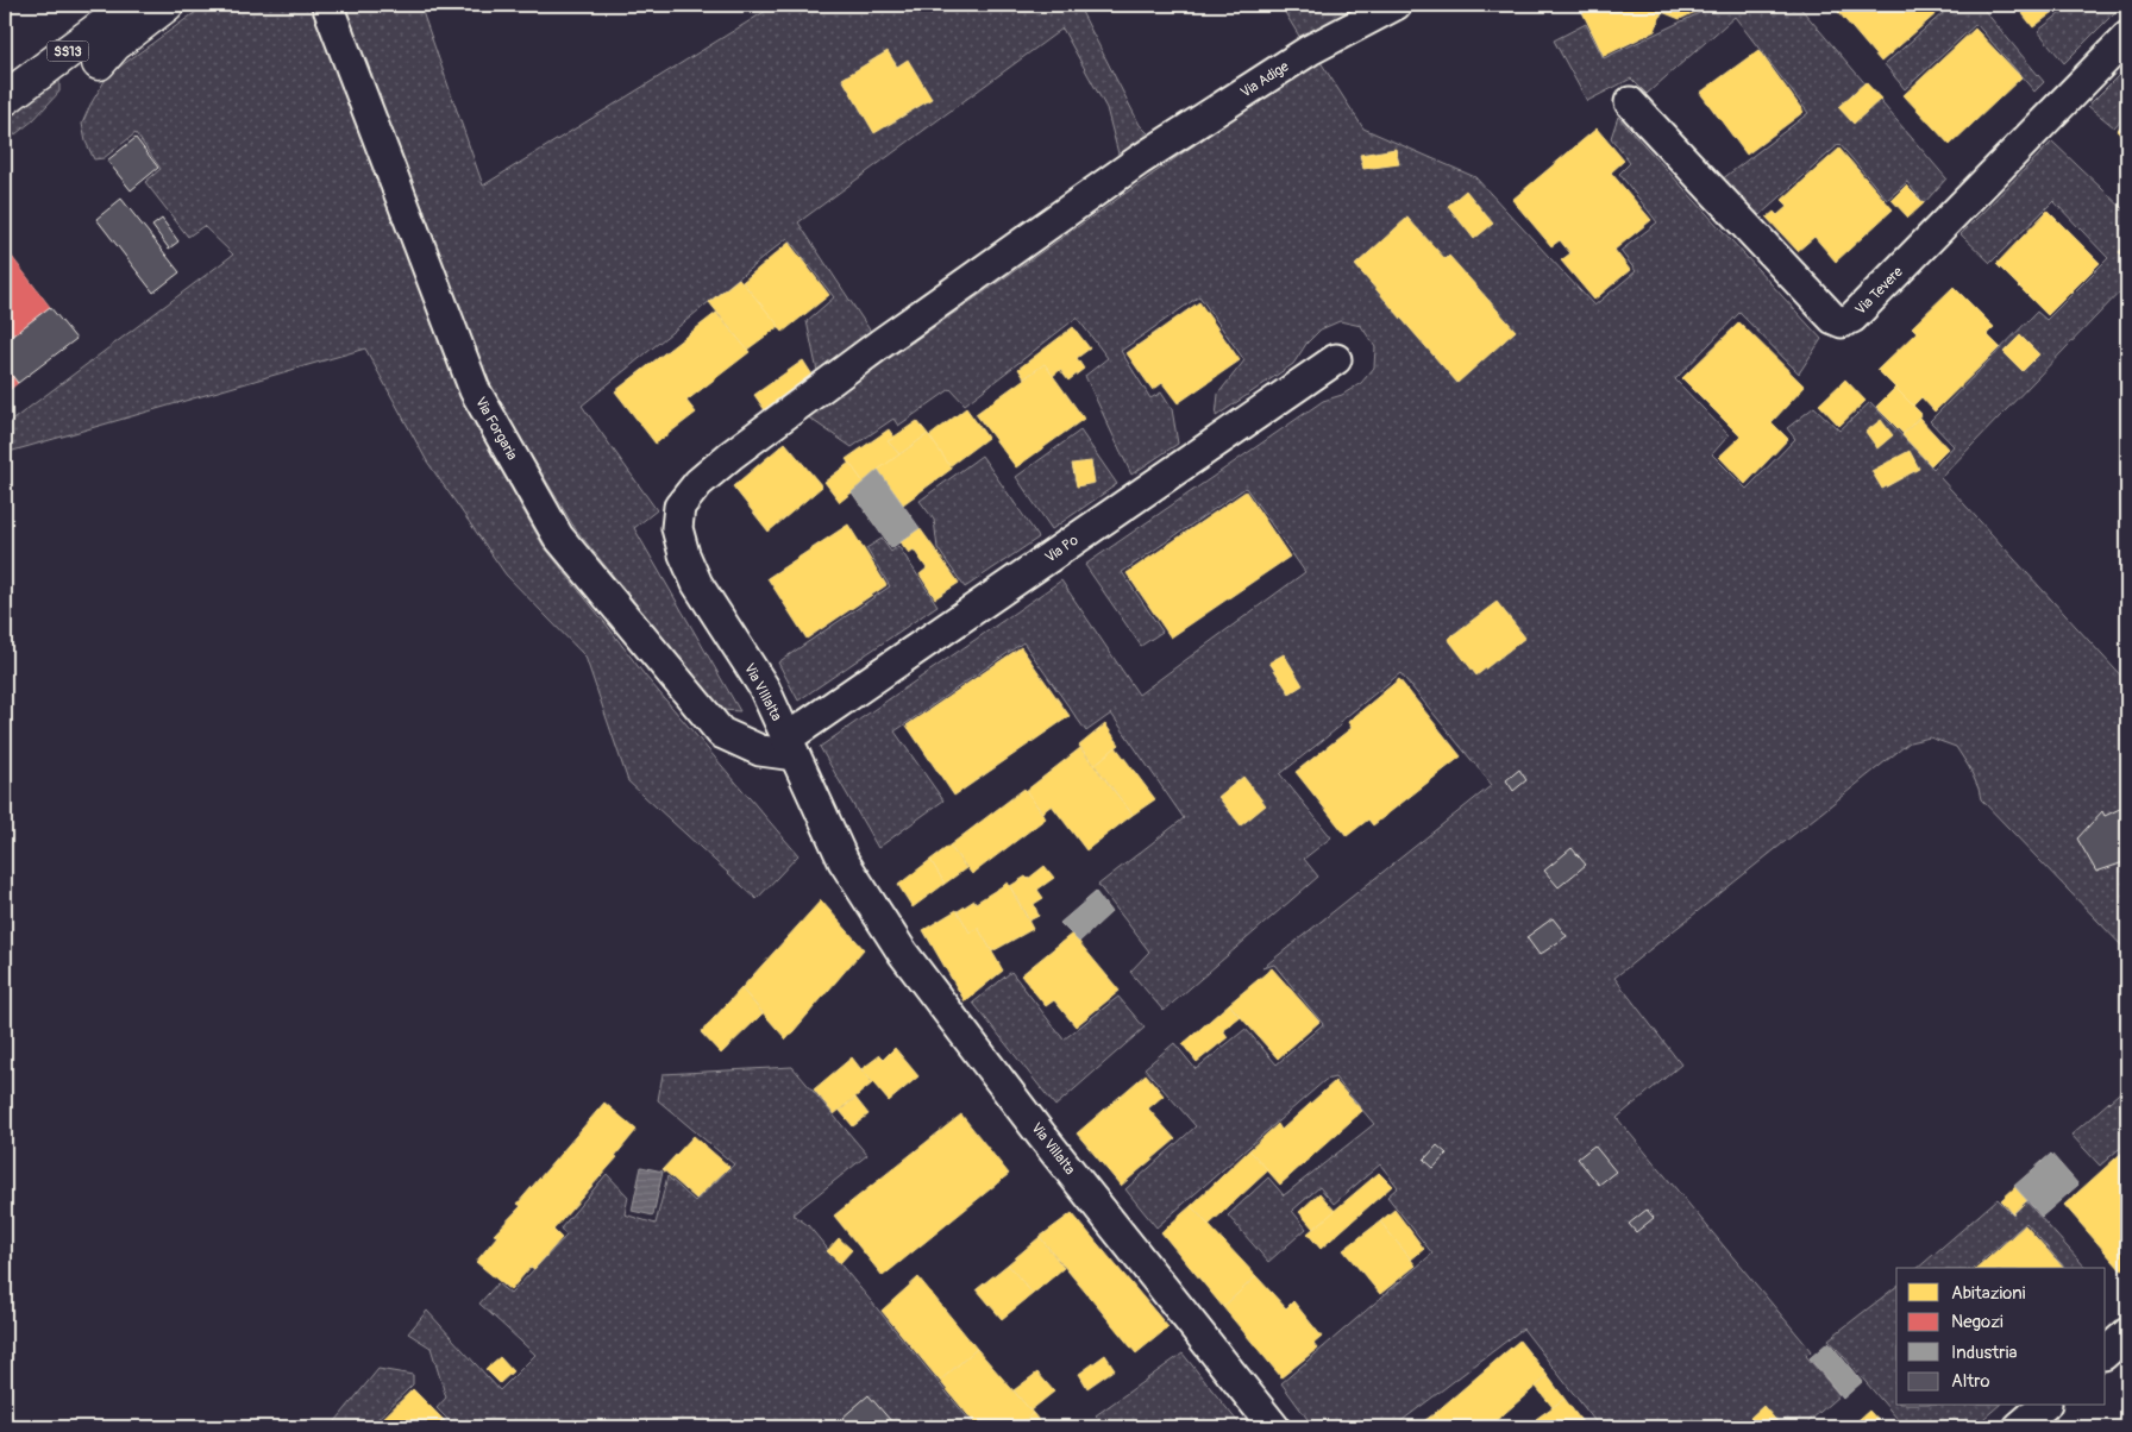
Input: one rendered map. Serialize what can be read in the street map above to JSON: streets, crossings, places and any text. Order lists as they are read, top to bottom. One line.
{"streets":{"highway":["SS13"],"street":["Via Adige","Via Tevere","Via Forgaria","Via Po","Via VIllalta","Via Villalta"]},"crossings":[["Via Adige","Via VIllalta"],["Via Forgaria","Via Po"],["Via Forgaria","Via VIllalta"],["Via Po","Via VIllalta"],["Via VIllalta","Via Villalta"]],"legend":["Abitazioni","Negozi","Industria","Altro"]}
